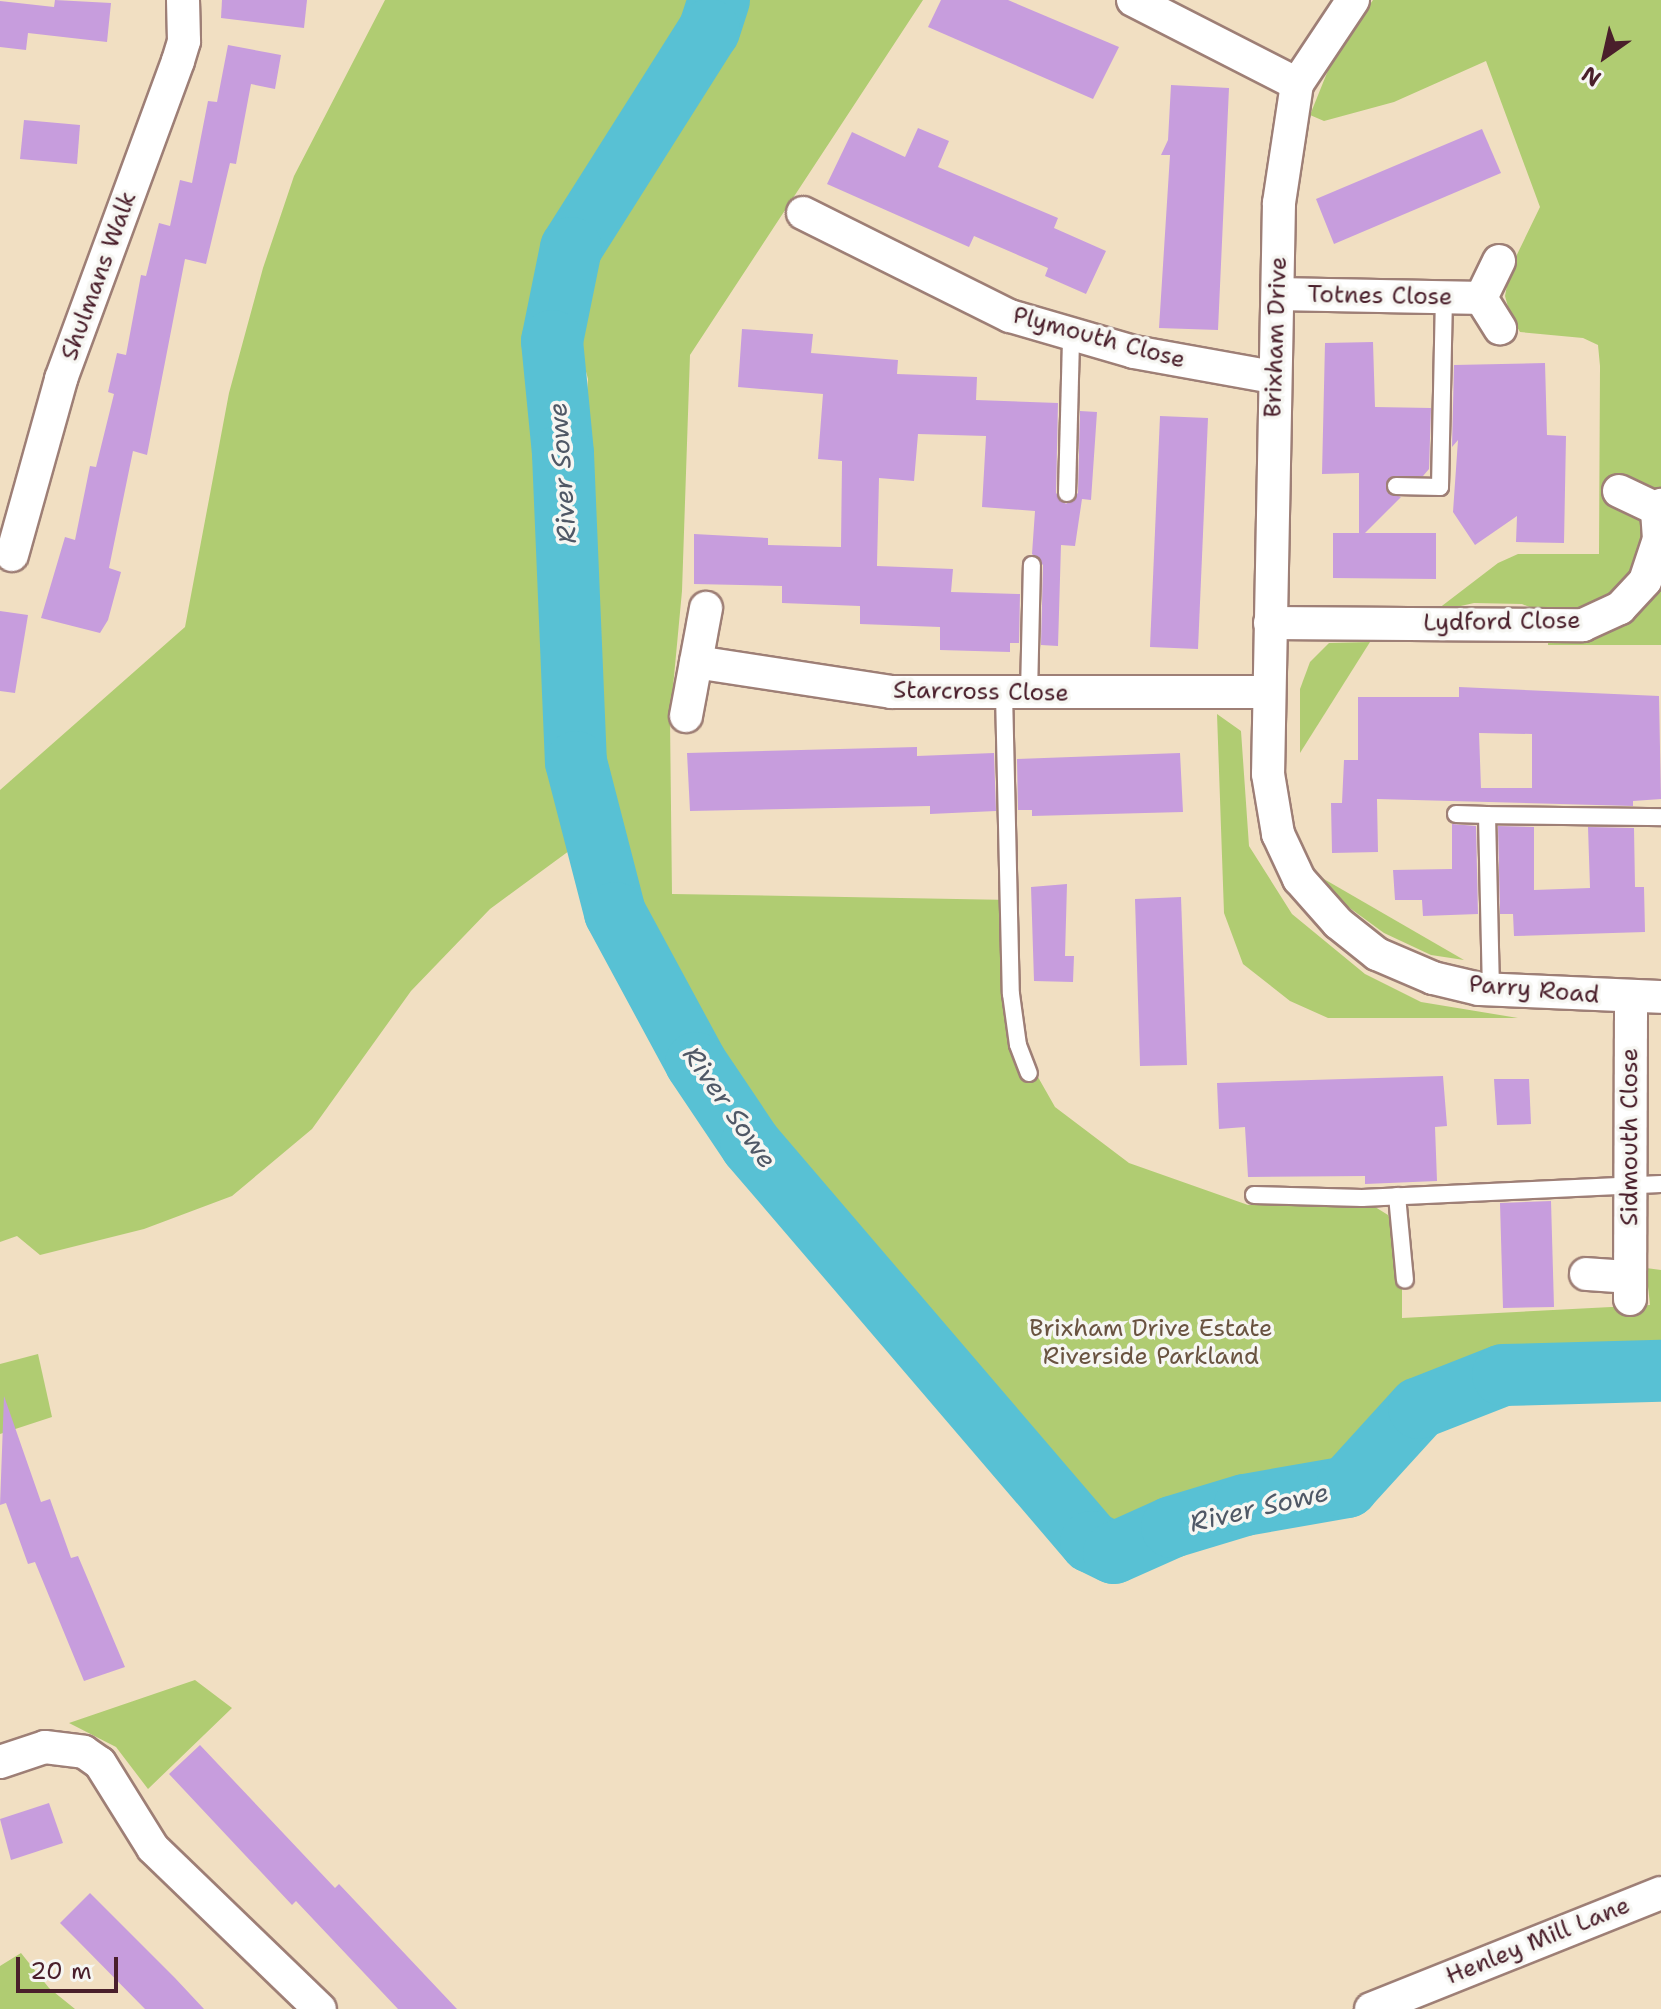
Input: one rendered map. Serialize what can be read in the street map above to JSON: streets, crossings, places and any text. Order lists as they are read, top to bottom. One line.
{"streets":{"street":["Shulmans Walk","Totnes Close","Brixham Drive","Plymouth Close","Lydford Close","Starcross Close","Parry Road","Sidmouth Close","Henley Mill Lane"]},"crossings":[["Totnes Close","Brixham Drive"],["Brixham Drive","Plymouth Close"],["Brixham Drive","Lydford Close"],["Brixham Drive","Starcross Close"],["Brixham Drive","Parry Road"],["Starcross Close","Parry Road"],["Parry Road","Sidmouth Close"]],"water":["River Sowe"],"parks":["Brixham Drive Estate Riverside Parkland"],"scale_bar":"20 m","north":"bottom left"}
